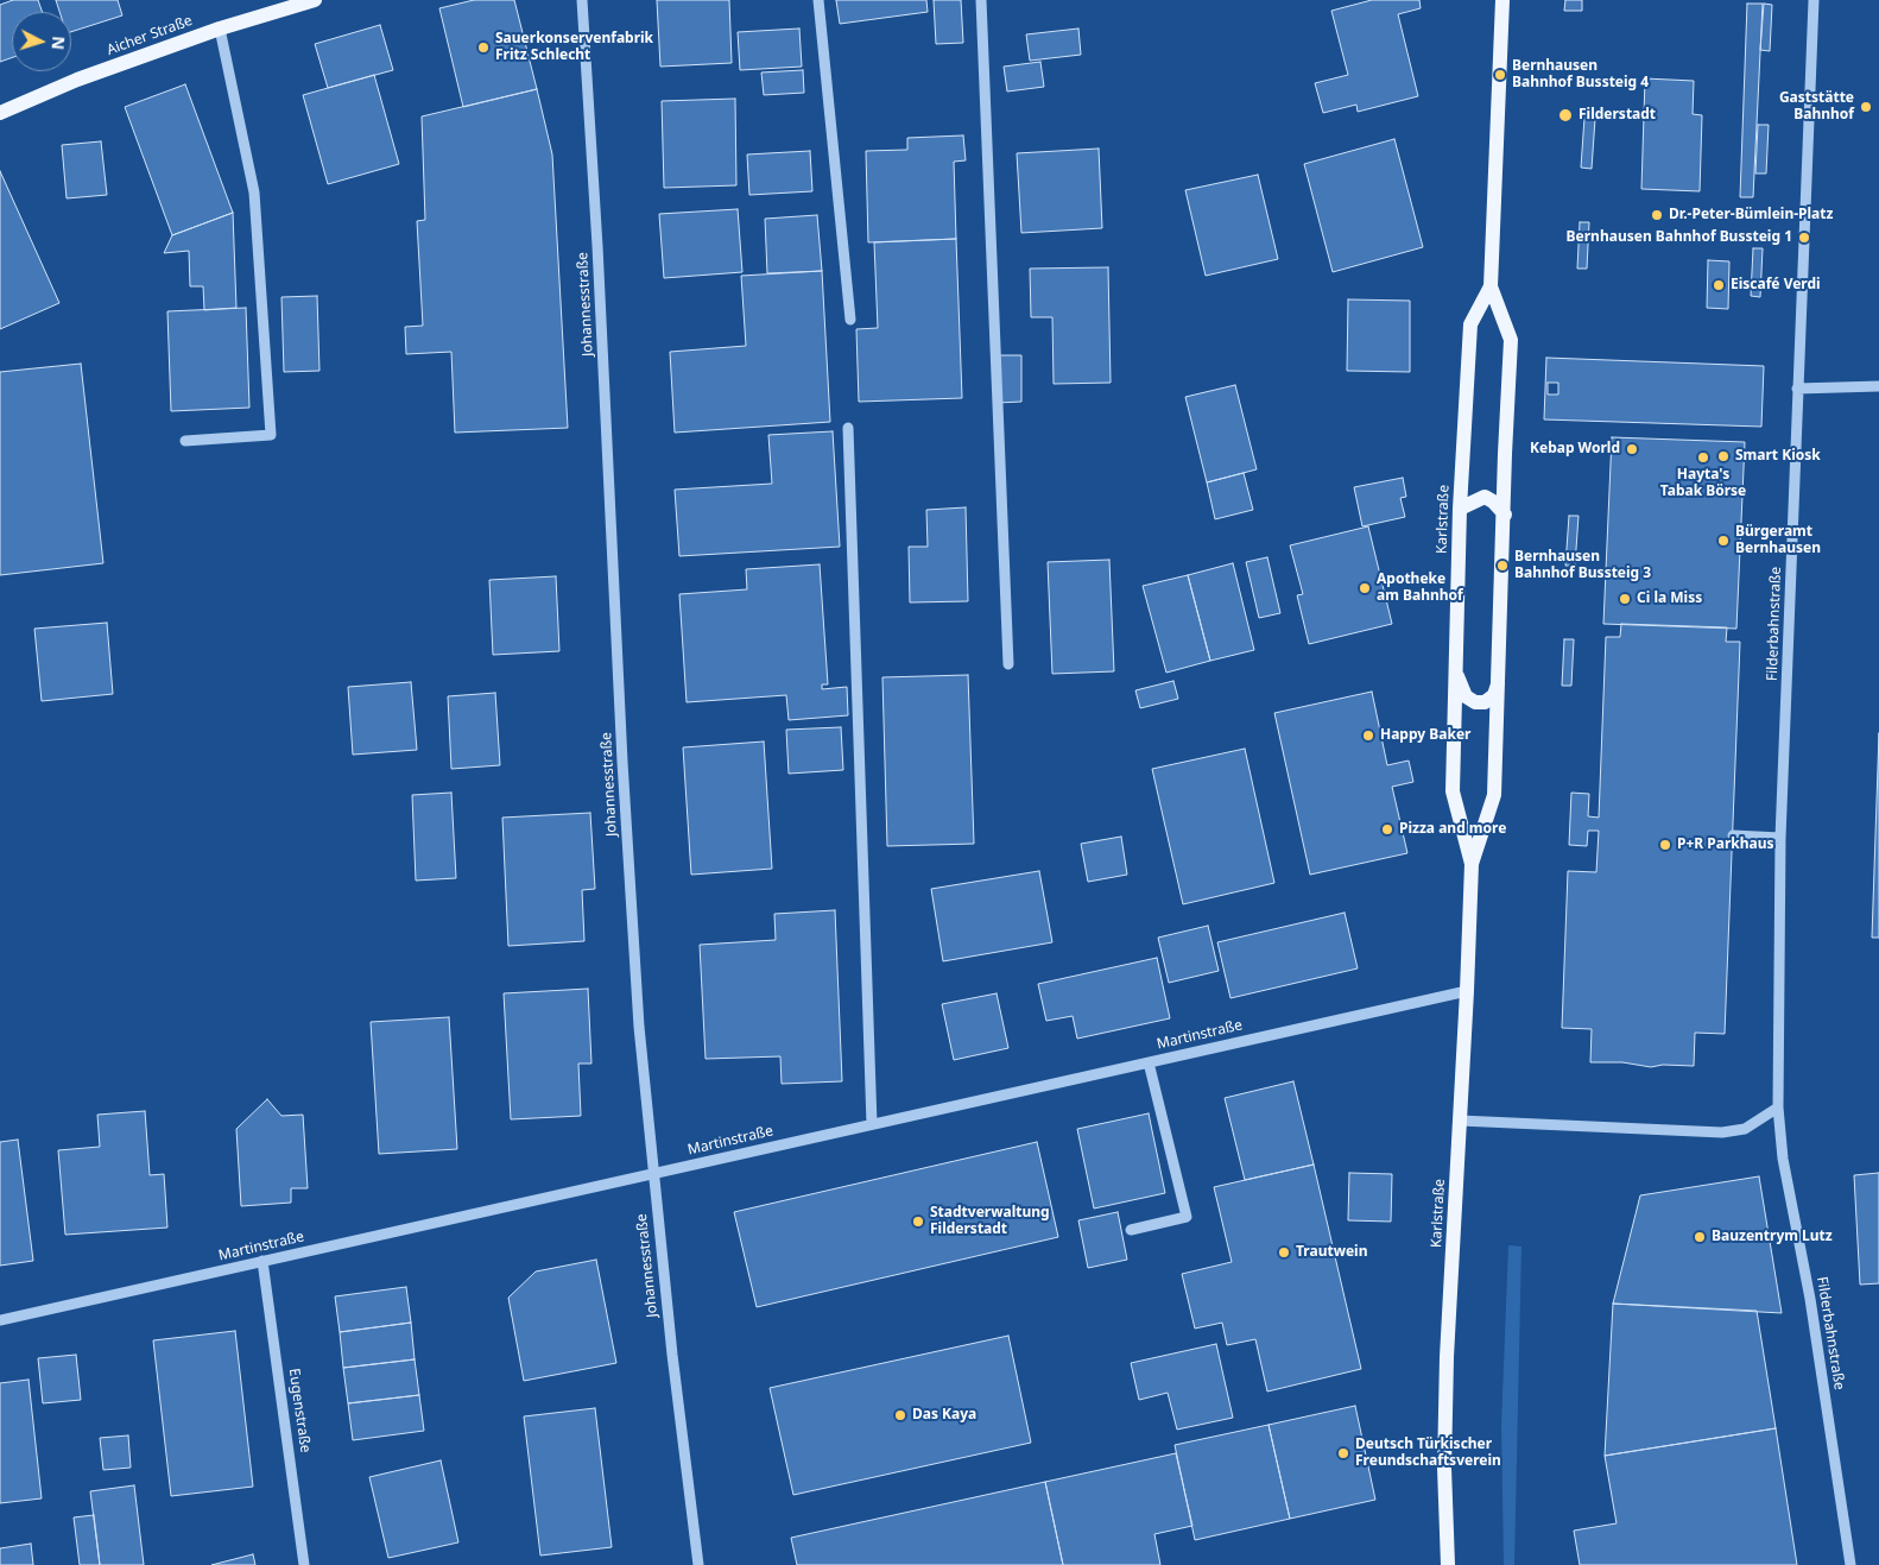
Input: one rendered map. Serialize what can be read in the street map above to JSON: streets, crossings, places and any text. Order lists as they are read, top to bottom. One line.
{"streets":{"main road":["Aicher Straße","Karlstraße"],"street":["Johannesstraße","Filderbahnstraße","Martinstraße","Eugenstraße"]},"crossings":[["Johannesstraße","Martinstraße"],["Karlstraße","Martinstraße"],["Martinstraße","Eugenstraße"]],"places":["Sauerkonservenfabrik Fritz Schlecht","Bernhausen Bahnhof Bussteig 4","Gaststätte Bahnhof","Filderstadt","Dr.-Peter-Bümlein-Platz","Bernhausen Bahnhof Bussteig 1","Eiscafé Verdi","Kebap World","Smart Kiosk","Hayta's Tabak Börse","Bürgeramt Bernhausen","Bernhausen Bahnhof Bussteig 3","Apotheke am Bahnhof","Ci la Miss","Happy Baker","Pizza and more","P+R Parkhaus","Stadtverwaltung Filderstadt","Bauzentrym Lutz","Trautwein","Das Kaya","Deutsch Türkischer Freundschaftsverein"],"north":"right"}
